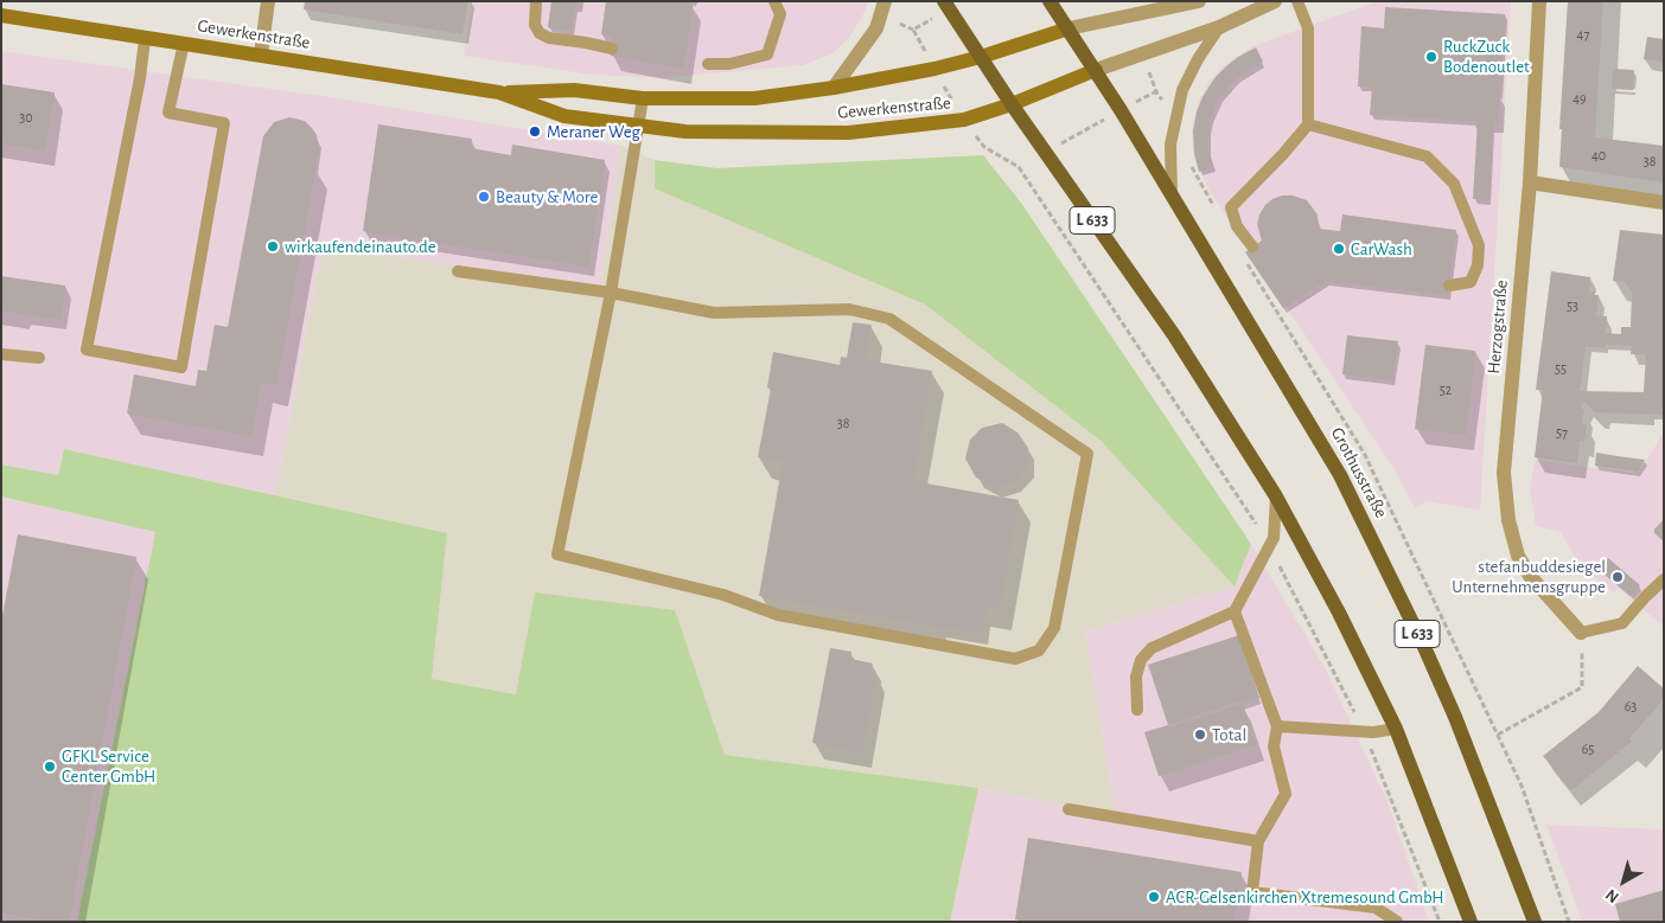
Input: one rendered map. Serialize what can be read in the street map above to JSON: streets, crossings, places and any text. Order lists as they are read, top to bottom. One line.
{"streets":{"main road":["L 633","Grothusstraße"],"street":["Gewerkenstraße","Herzogstraße"]},"crossings":[["Gewerkenstraße","L 633"],["Gewerkenstraße","Grothusstraße"],["L 633","Grothusstraße"]],"places":["RuckZuck Bodenoutlet","Meraner Weg","Beauty & More","wirkaufendeinauto.de","CarWash","stefanbuddesiegel Unternehmensgruppe","Total","GFKL Service Center GmbH","ACR-Gelsenkirchen Xtremesound GmbH"],"house_numbers":["47","49","30","40","38","53","55","52","38","57","63","65"],"north":"bottom left"}
